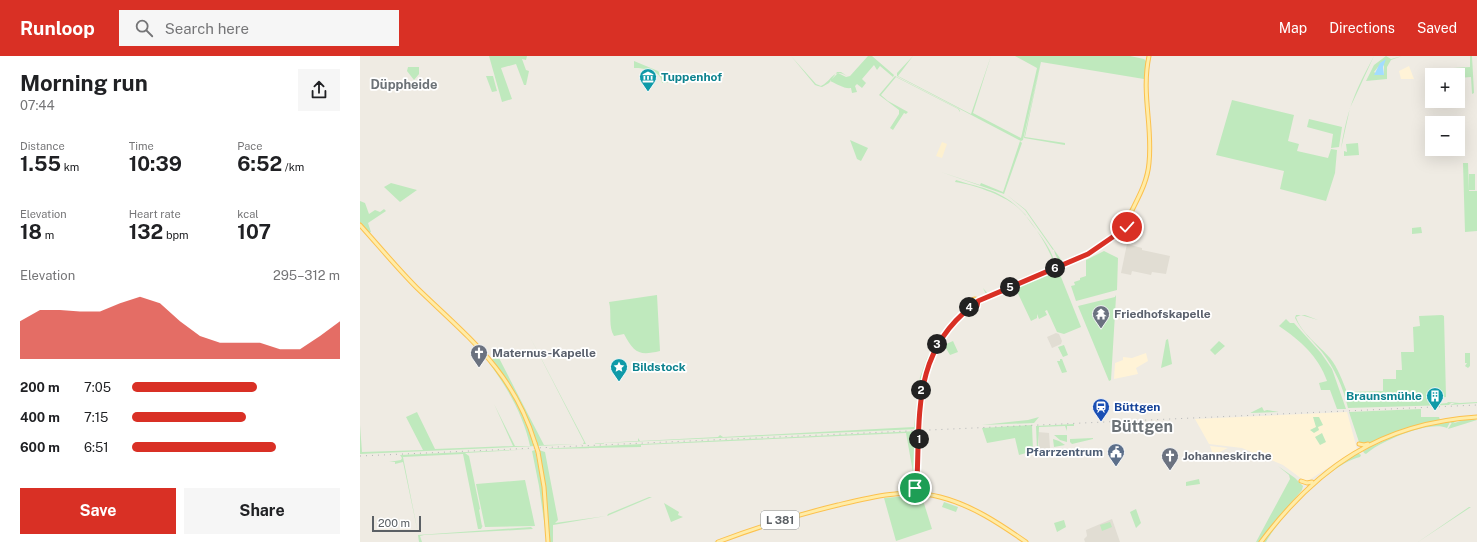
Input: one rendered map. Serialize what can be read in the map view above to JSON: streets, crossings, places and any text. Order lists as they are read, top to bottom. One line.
{"streets":{"main road":["L 381"]},"districts":["Düppheide","Büttgen"],"places":{"museum":["Tuppenhof"],"temple":["Friedhofskapelle"],"church":["Maternus-Kapelle","Johanneskirche"],"place":["Bildstock"],"building":["Braunsmühle"],"station":["Büttgen"],"public building":["Pfarrzentrum"]},"scale_bar":"200 m","page":{"header":"Runloop","search":"Search here","nav":["Map","Directions","Saved"],"heading":["Morning run","07:44"],"map_buttons":["+","−"],"stats":[["Distance","1.55 km"],["Time","10:39"],["Pace","6:52 /km"],["Elevation","18 m"],["Heart rate","132 bpm"],["kcal","107"]],"pins":["6","5","4","3","2","1"],"chart":["Elevation","295–312 m"],"list":[{"name":"200 m","note":"7:05"},{"name":"400 m","note":"7:15"},{"name":"600 m","note":"6:51"}],"buttons":["Save","Share"],"scale":"200 m"}}
